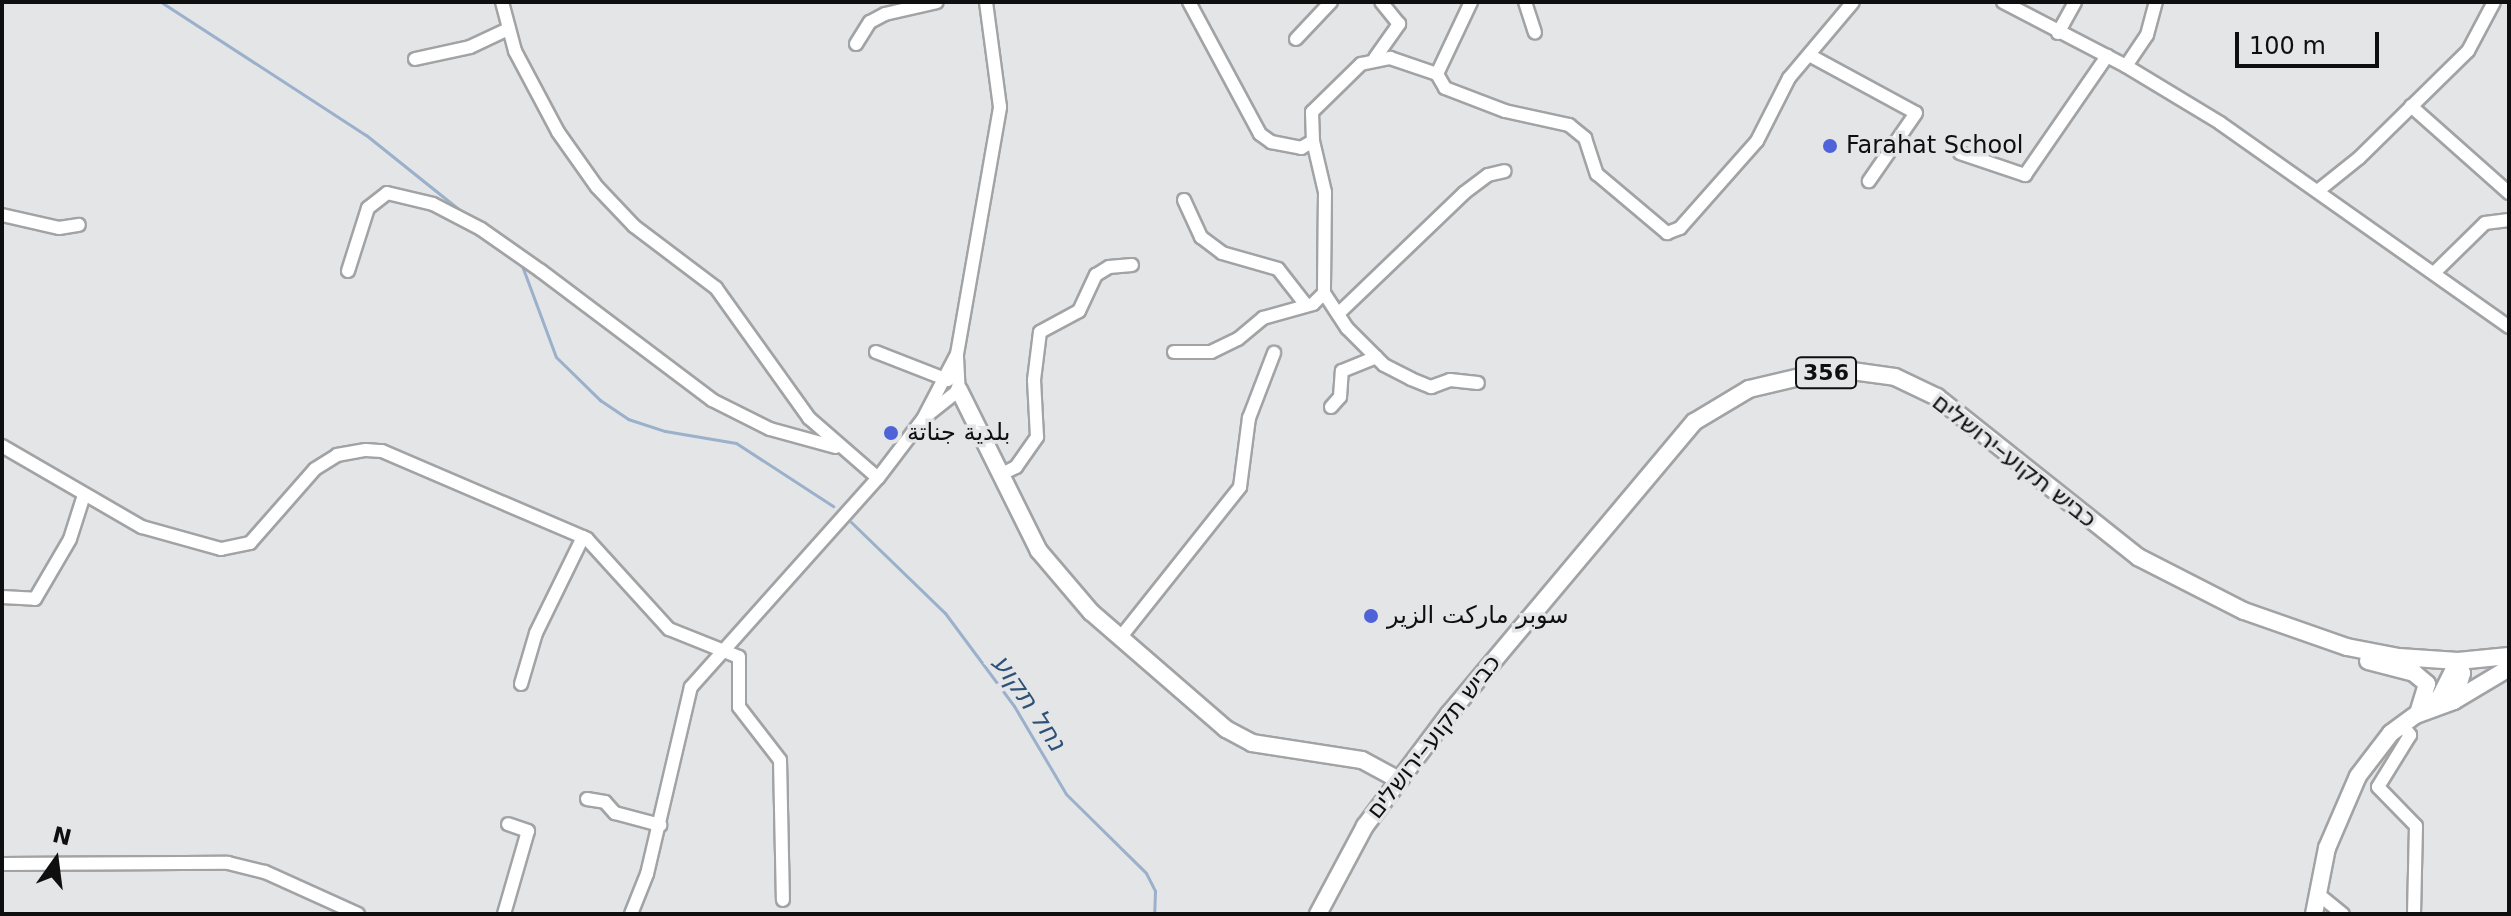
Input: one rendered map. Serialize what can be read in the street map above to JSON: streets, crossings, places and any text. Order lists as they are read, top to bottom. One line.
{"streets":{"main road":["356","כביש תקוע–ירושלים"]},"water":["נחל תקוע"],"places":["Farahat School","بلدية جناتة","سوبر ماركت الزير"],"scale_bar":"100 m","north":"top"}
